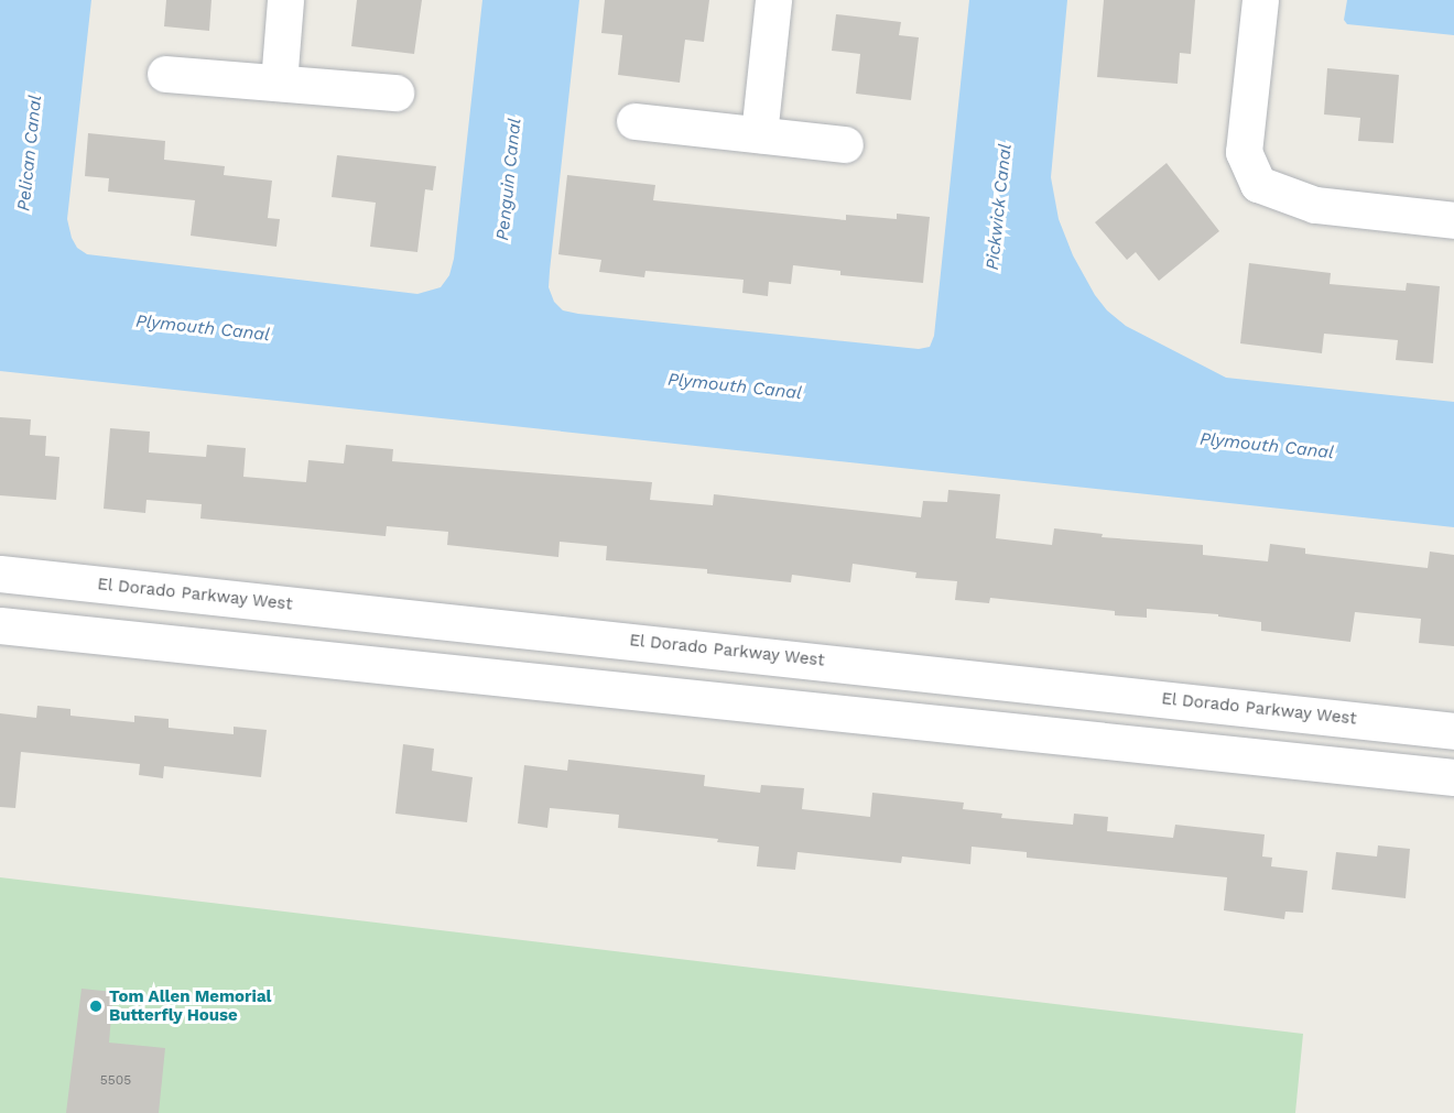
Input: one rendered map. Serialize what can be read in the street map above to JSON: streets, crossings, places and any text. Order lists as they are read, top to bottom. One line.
{"streets":{"street":["El Dorado Parkway West"]},"water":["Pelican Canal","Penguin Canal","Pickwick Canal","Plymouth Canal"],"places":["Tom Allen Memorial Butterfly House"],"house_numbers":["5505"]}
